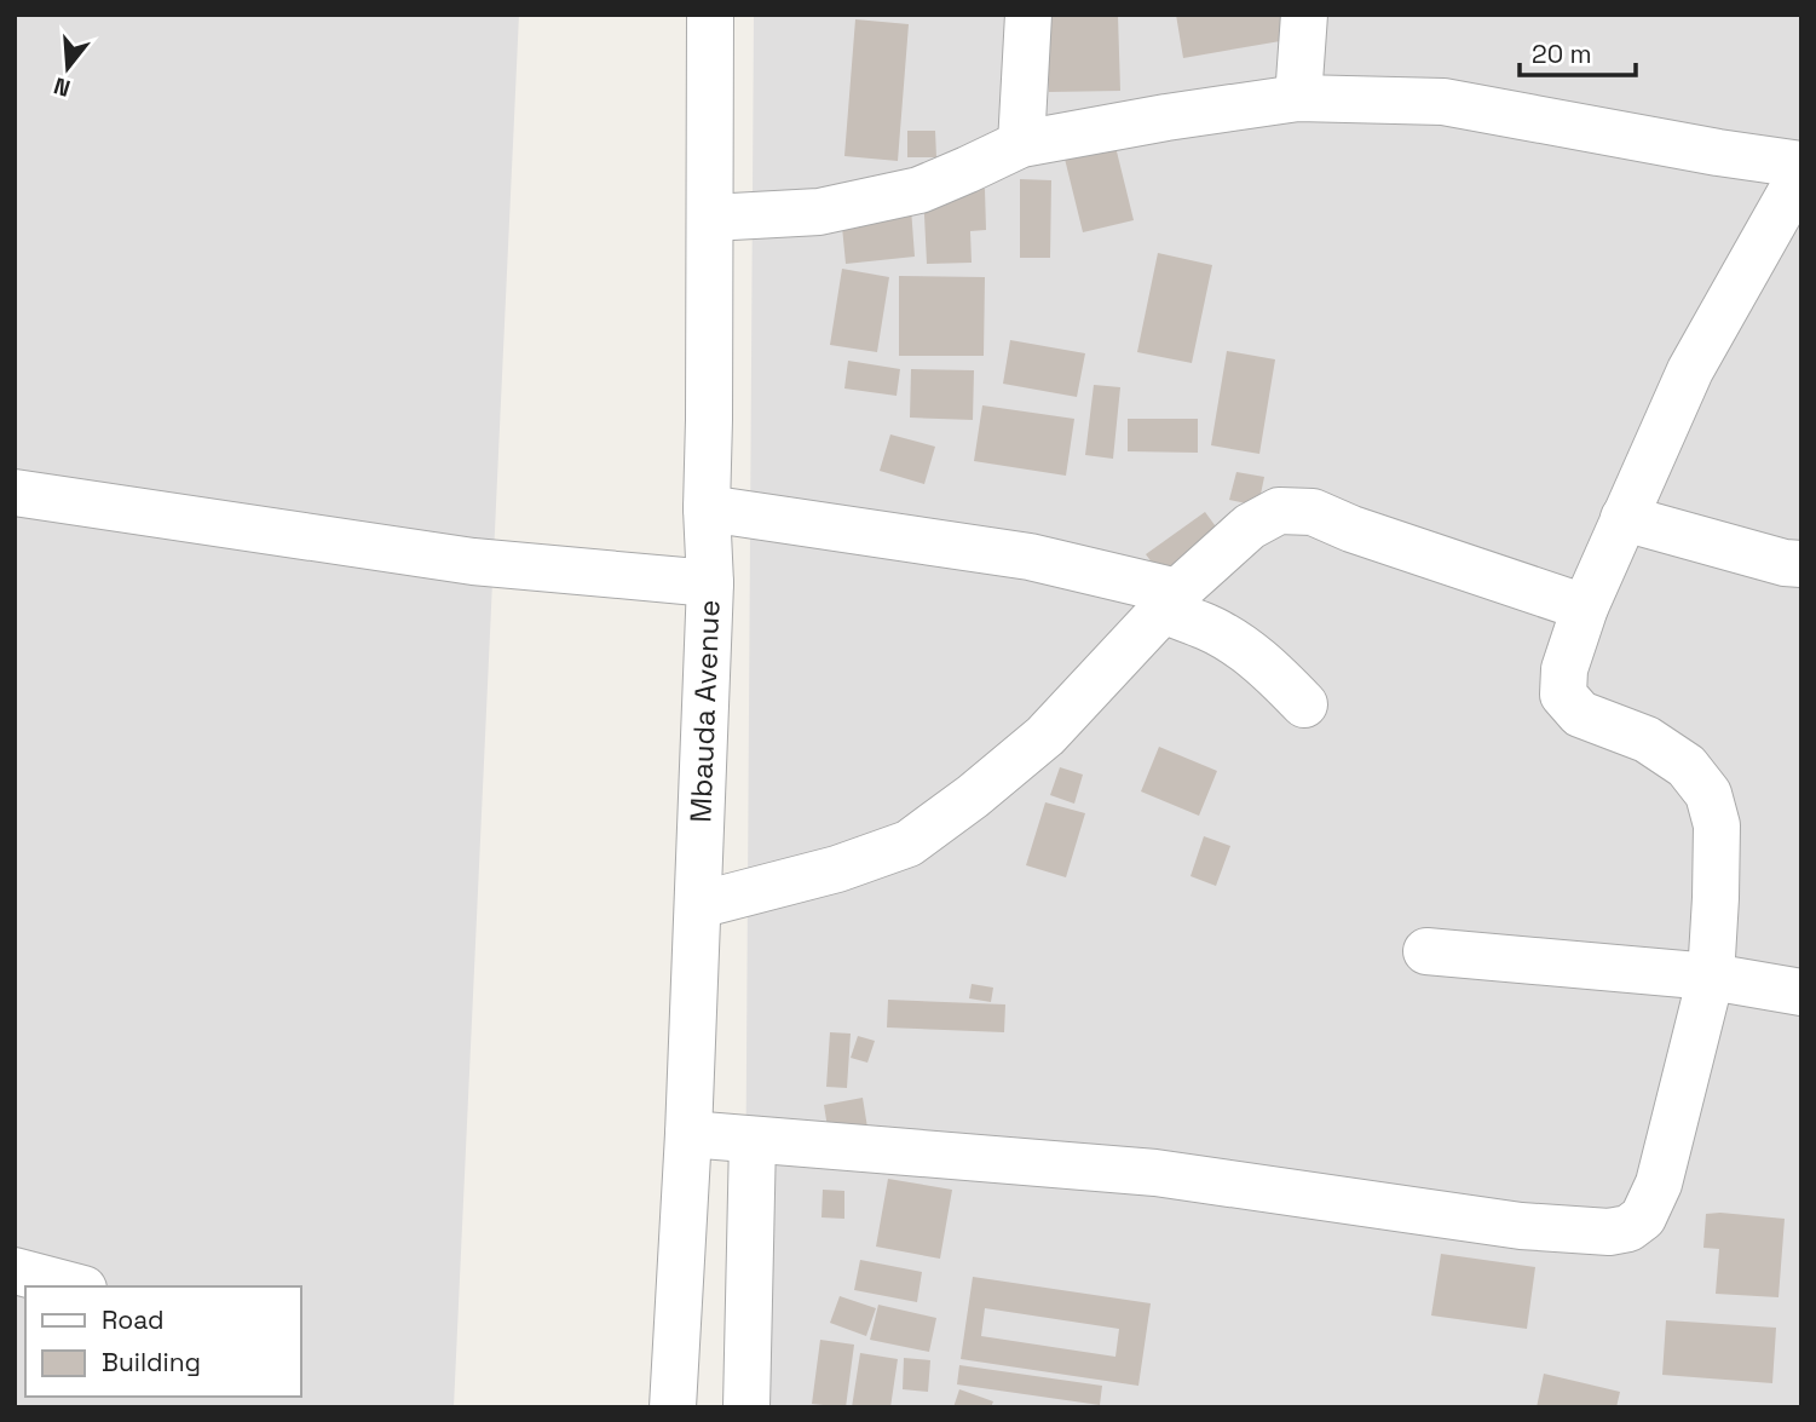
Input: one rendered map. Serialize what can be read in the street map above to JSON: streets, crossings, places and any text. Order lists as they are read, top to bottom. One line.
{"streets":{"street":["Mbauda Avenue"]},"legend":["Road","Building"],"scale_bar":"20 m","north":"bottom"}
